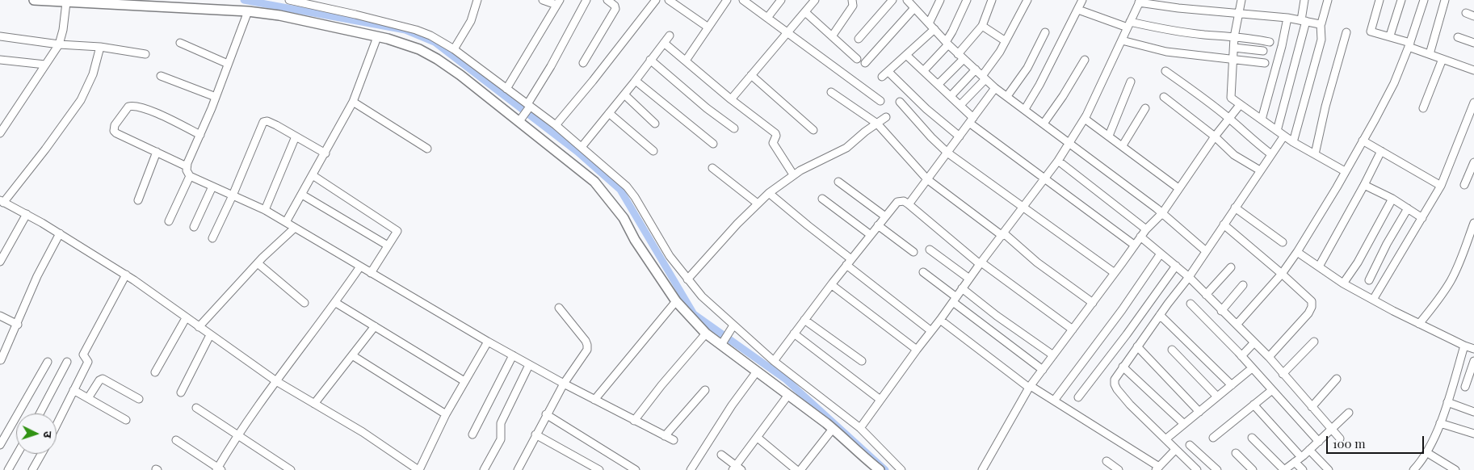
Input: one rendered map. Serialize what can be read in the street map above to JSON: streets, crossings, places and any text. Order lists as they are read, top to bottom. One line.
{"scale_bar":"100 m","north":"right"}
